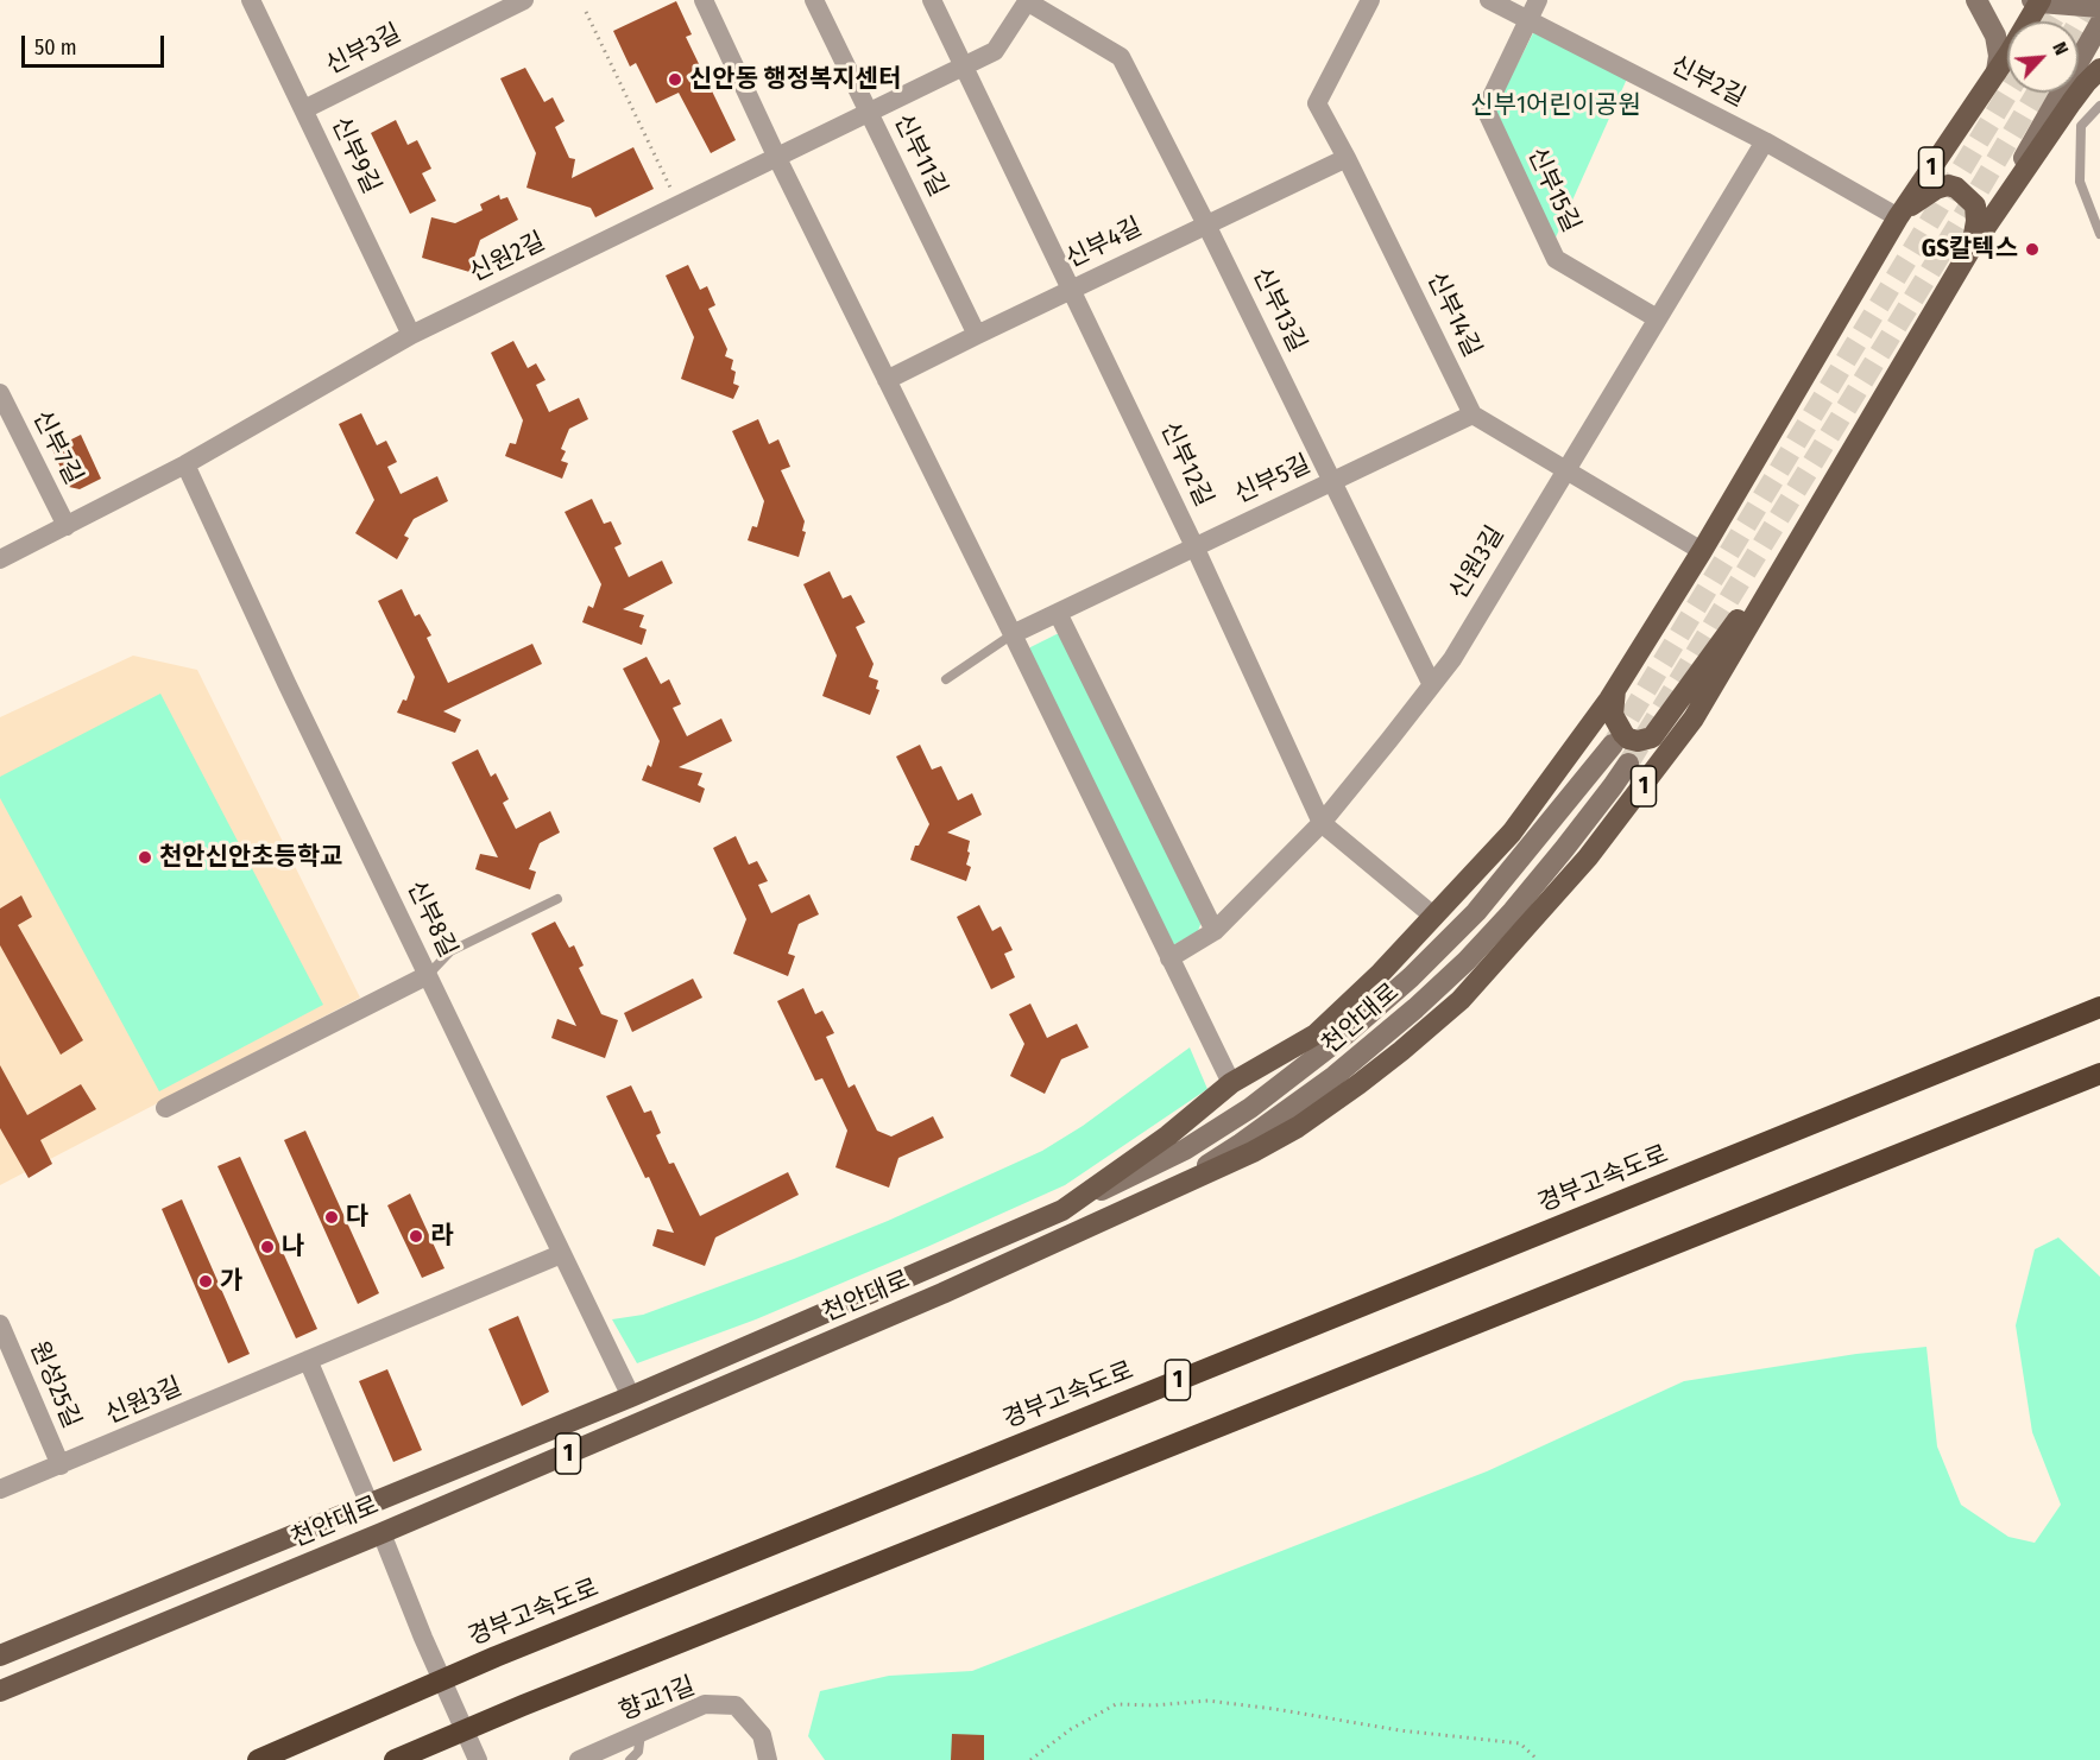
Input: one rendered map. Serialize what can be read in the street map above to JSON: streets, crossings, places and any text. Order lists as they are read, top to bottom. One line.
{"streets":{"highway":["1","경부고속도로"],"main road":["천안대로"],"street":["신부3길","신부2길","신부9길","신부11길","신부15길","신부4길","신원2길","신부13길","신부14길","신부7길","신부12길","신부5길","신원3길","신부8길","원성25길","향교1길"]},"crossings":[["신부3길","신부9길"],["신부2길","1"],["신부2길","신부15길"],["신부2길","신원3길"],["신부9길","신원2길"],["신부11길","신부4길"],["신부11길","신원2길"],["1","신부12길"],["1","천안대로"],["신부15길","신원3길"],["신부4길","신부13길"],["신부4길","신부14길"],["신부4길","신부12길"],["신원2길","신부13길"],["신원2길","신부7길"],["신원2길","신부12길"],["신원2길","신부8길"],["신부13길","신부5길"],["신부13길","신원3길"],["신부14길","신부5길"],["신부12길","신부5길"],["신부12길","신원3길"],["신원3길","신부8길"],["신원3길","원성25길"],["신부8길","천안대로"]],"parks":["신부1어린이공원"],"places":["신안동 행정복지센터","GS칼텍스","천안신안초등학교","다","라","나","가"],"scale_bar":"50 m","north":"top right"}
